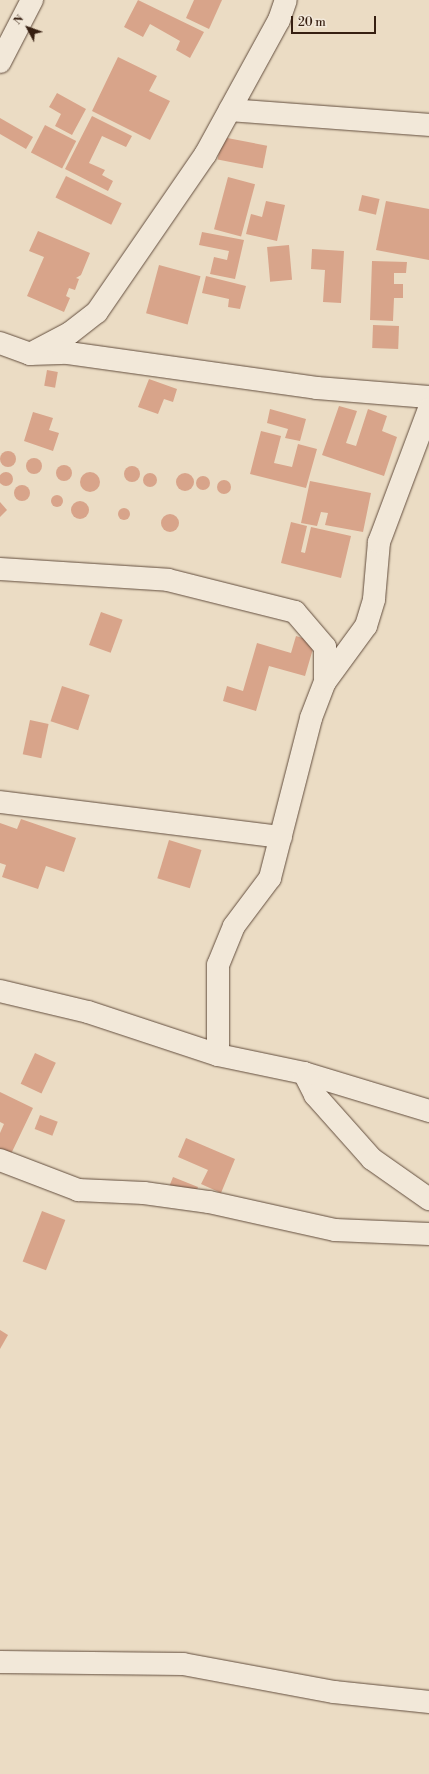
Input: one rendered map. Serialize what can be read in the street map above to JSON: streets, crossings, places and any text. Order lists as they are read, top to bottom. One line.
{"scale_bar":"20 m","north":"top left"}
